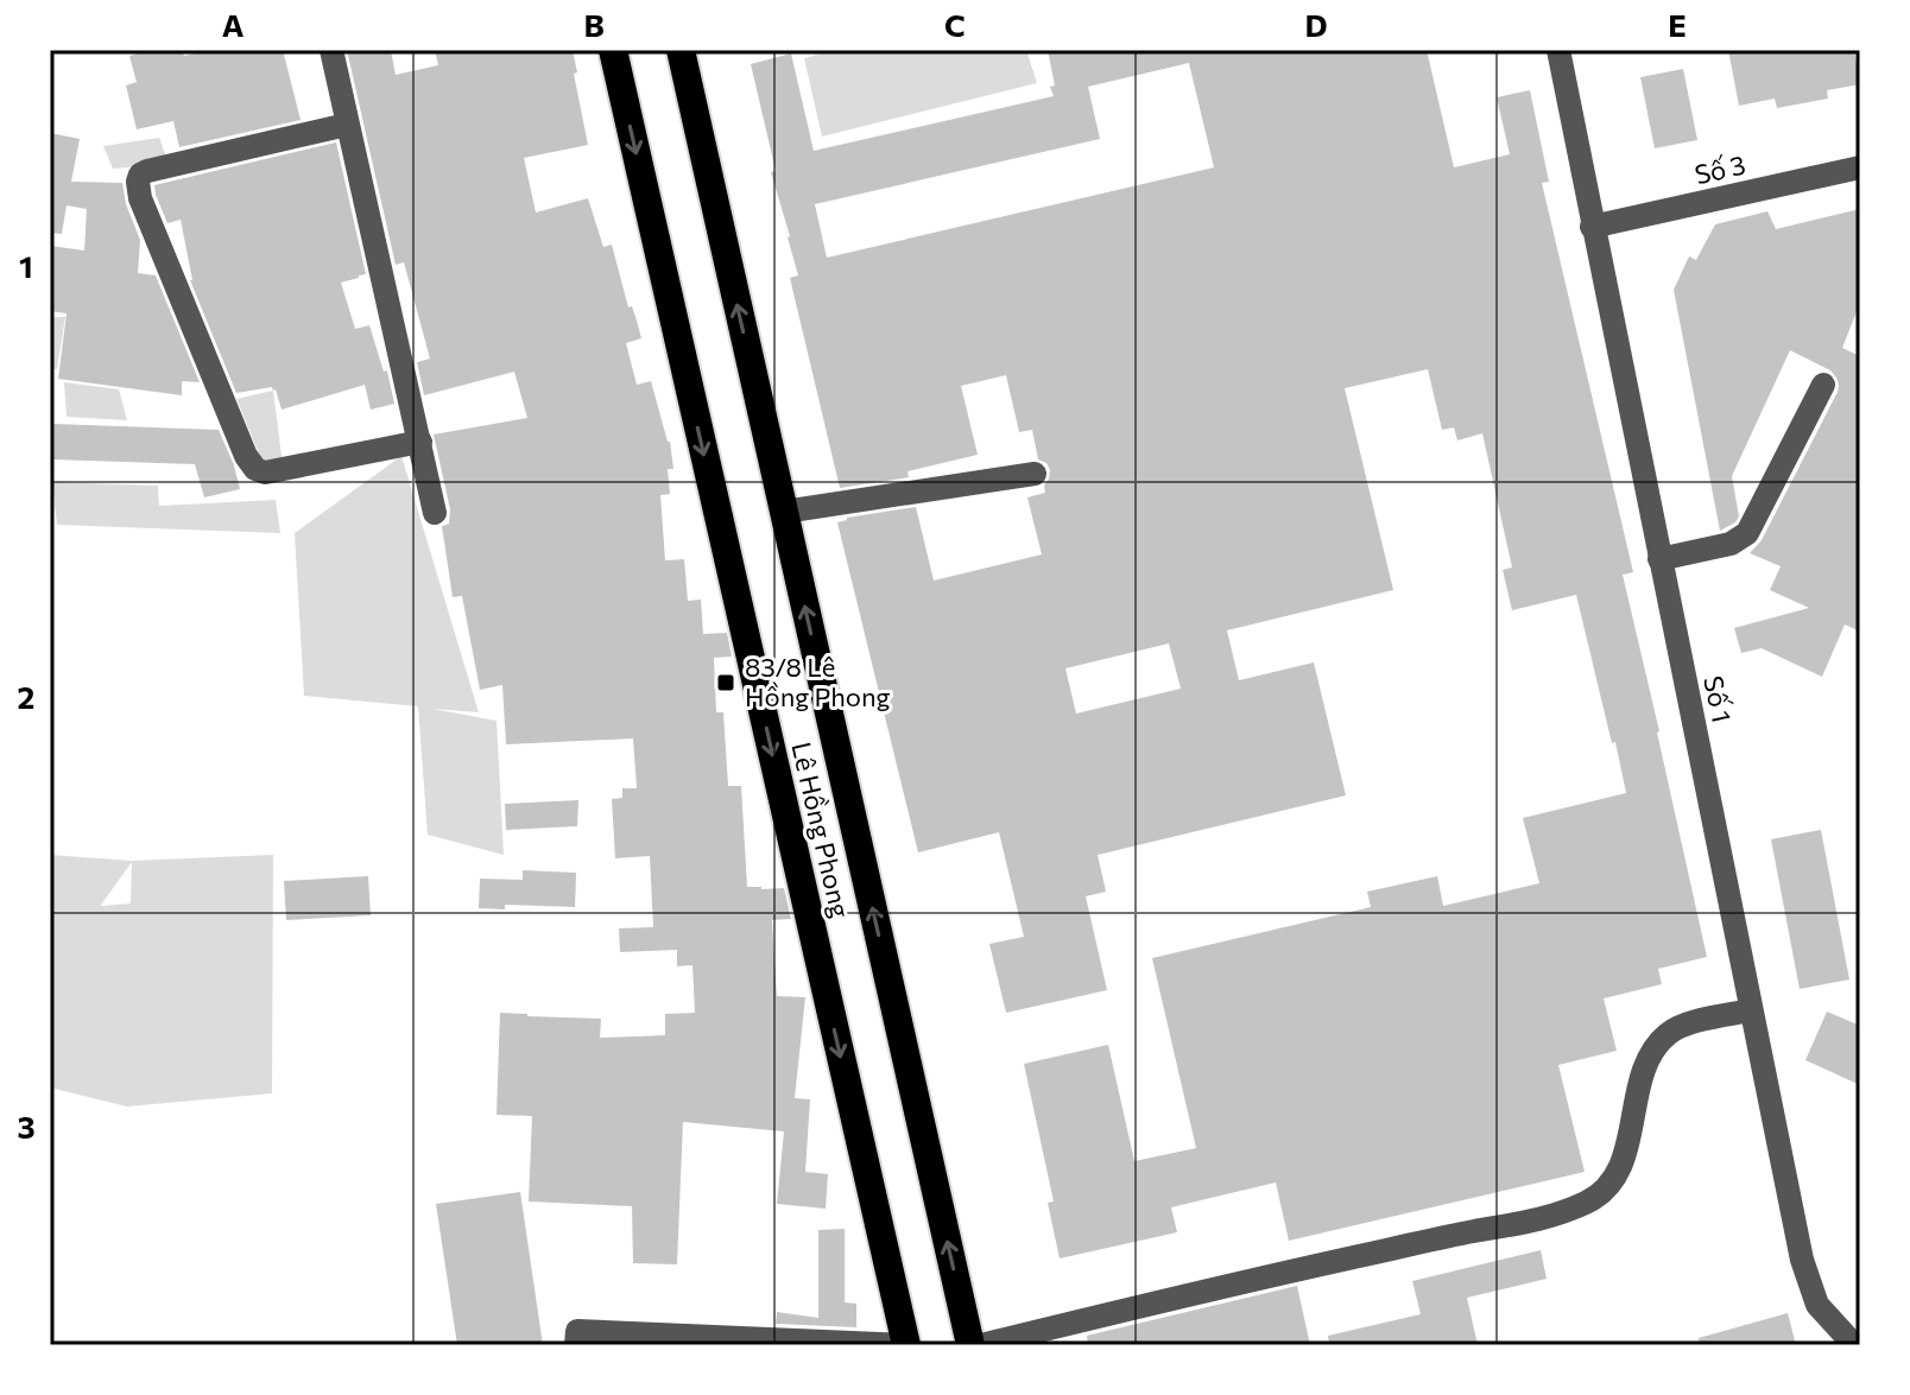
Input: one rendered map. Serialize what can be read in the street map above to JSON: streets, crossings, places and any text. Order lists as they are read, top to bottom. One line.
{"streets":{"highway":["Lê Hồng Phong"],"street":["Số 3","Số 1"]},"crossings":[["Số 3","Số 1"]],"places":{"transit":["83/8 Lê Hồng Phong"]},"grid":{"columns":["A","B","C","D","E"],"rows":["1","2","3"]}}
